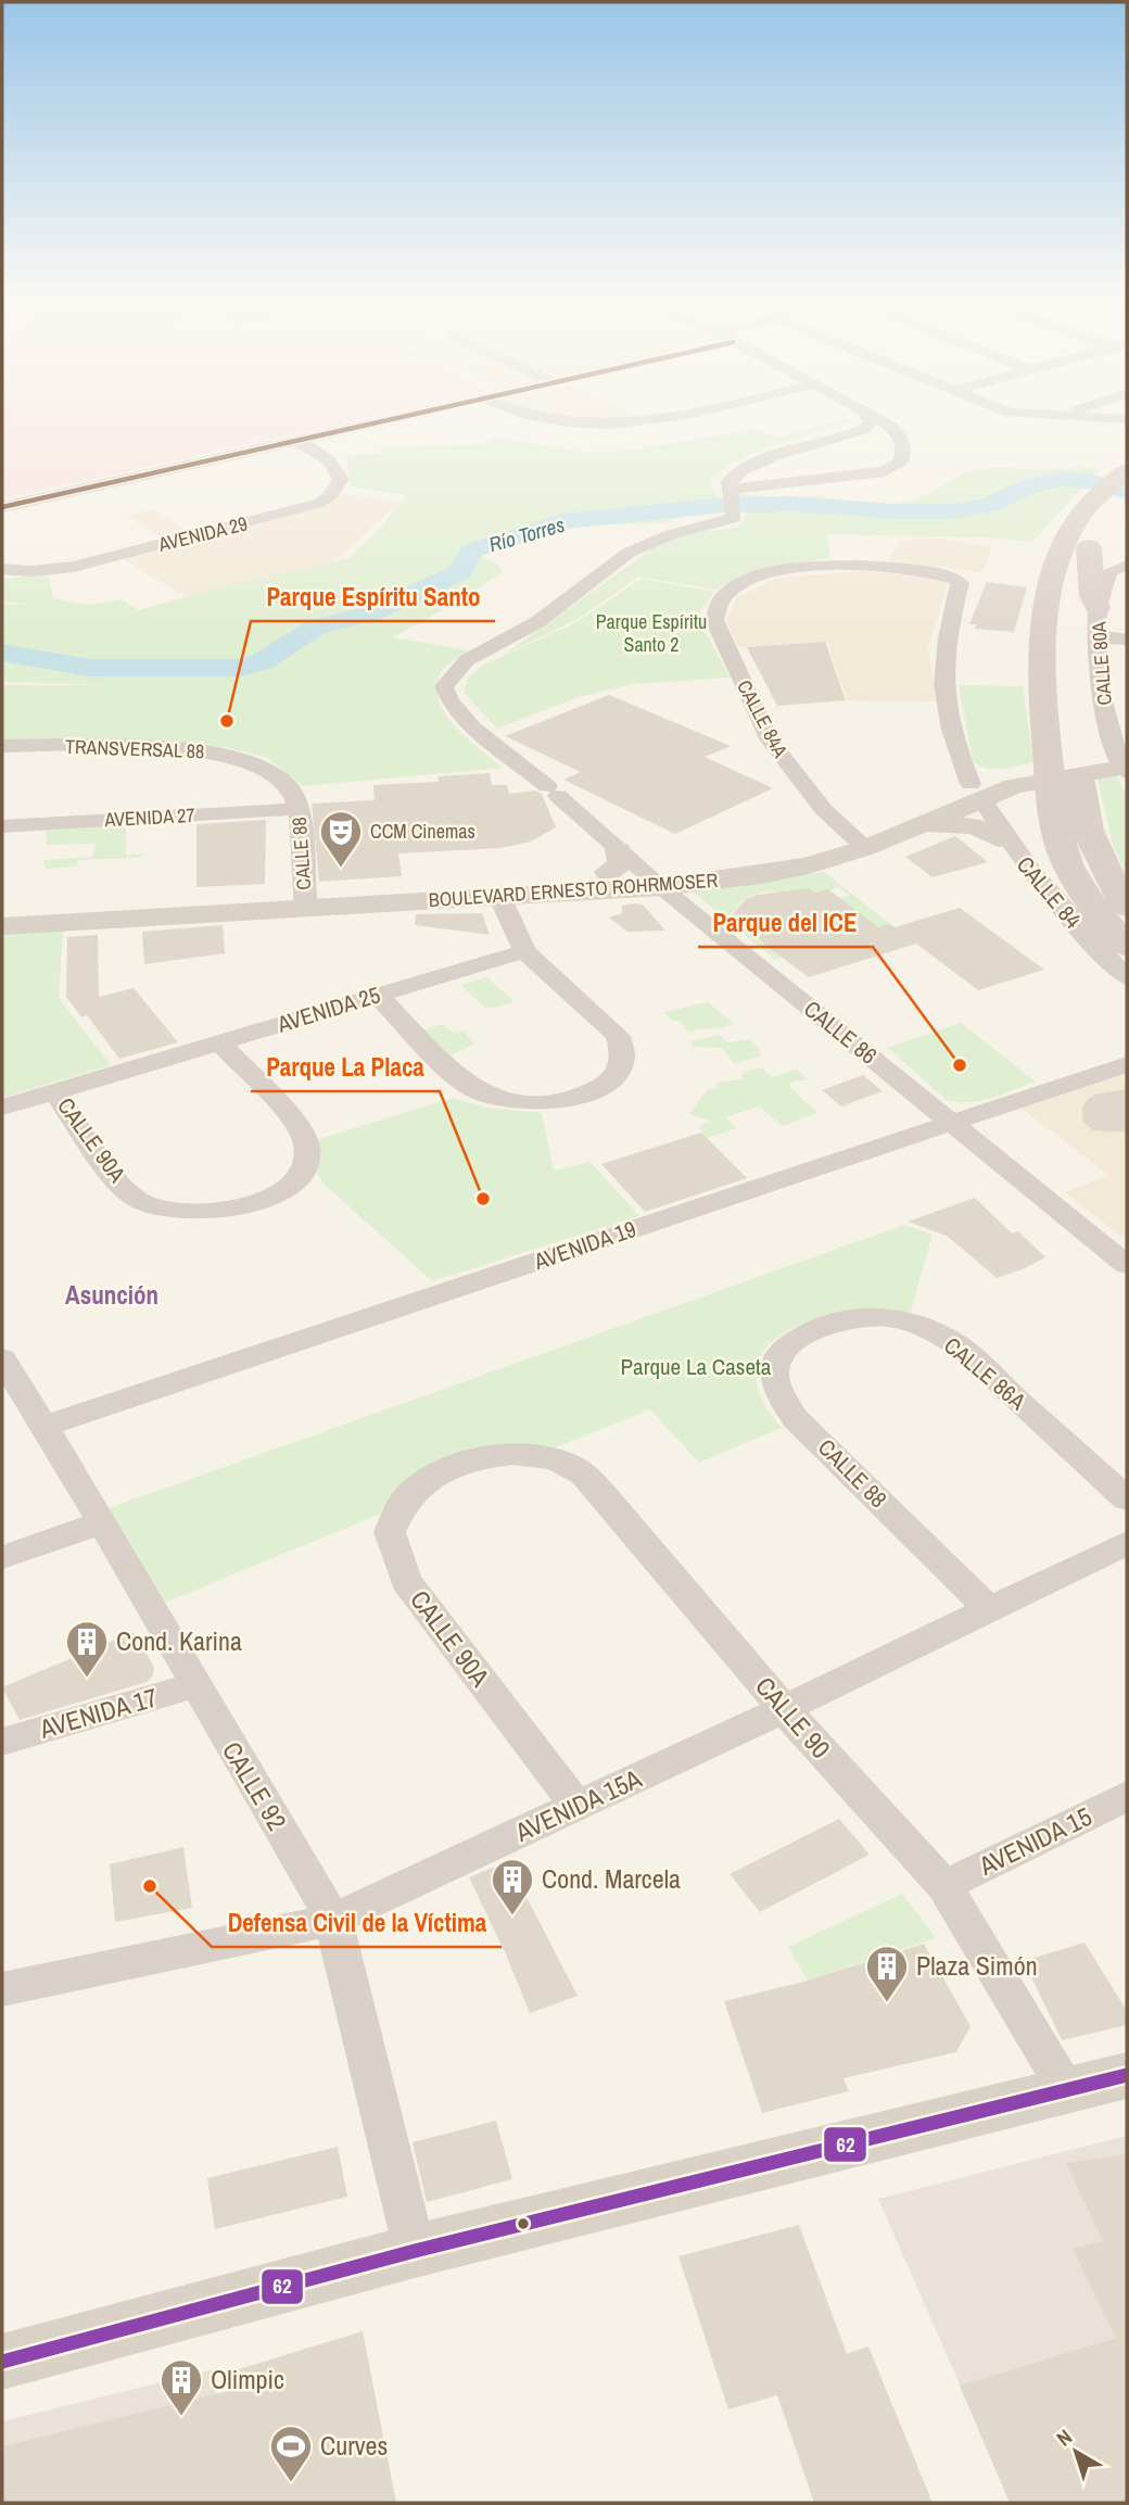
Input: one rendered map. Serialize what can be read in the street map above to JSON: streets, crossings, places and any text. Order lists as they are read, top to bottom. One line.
{"streets":{"main road":["BOULEVARD ERNESTO ROHRMOSER"],"street":["AVENIDA 29","CALLE 80A","CALLE 84A","TRANSVERSAL 88","AVENIDA 27","CALLE 88","CALLE 84","AVENIDA 25","CALLE 86","CALLE 90A","AVENIDA 19","CALLE 86A","AVENIDA 17","CALLE 90","CALLE 92","AVENIDA 15A","AVENIDA 15"]},"crossings":[["CALLE 80A","BOULEVARD ERNESTO ROHRMOSER"],["CALLE 84A","BOULEVARD ERNESTO ROHRMOSER"],["CALLE 84A","CALLE 84"],["TRANSVERSAL 88","CALLE 88"],["AVENIDA 27","CALLE 88"],["CALLE 88","BOULEVARD ERNESTO ROHRMOSER"],["CALLE 88","CALLE 86A"],["CALLE 88","AVENIDA 15A"],["BOULEVARD ERNESTO ROHRMOSER","CALLE 84"],["BOULEVARD ERNESTO ROHRMOSER","CALLE 86"],["AVENIDA 25","CALLE 90A"],["CALLE 86","AVENIDA 19"],["CALLE 90A","CALLE 90"],["CALLE 90A","AVENIDA 15A"],["AVENIDA 19","CALLE 92"],["AVENIDA 17","CALLE 92"],["CALLE 90","AVENIDA 15A"],["CALLE 90","AVENIDA 15"],["CALLE 92","AVENIDA 15A"]],"districts":["Asunción"],"water":["Río Torres"],"parks":["Parque Espíritu Santo 2","Parque La Caseta"],"places":{"other":["Parque Espíritu Santo","Parque del ICE","Parque La Placa","Defensa Civil de la Víctima"],"theatre":["CCM Cinemas"],"building":["Cond. Karina","Cond. Marcela","Plaza Simón","Olimpic"],"sports":["Curves"]},"lines":["transit line 62"],"north":"top left"}
